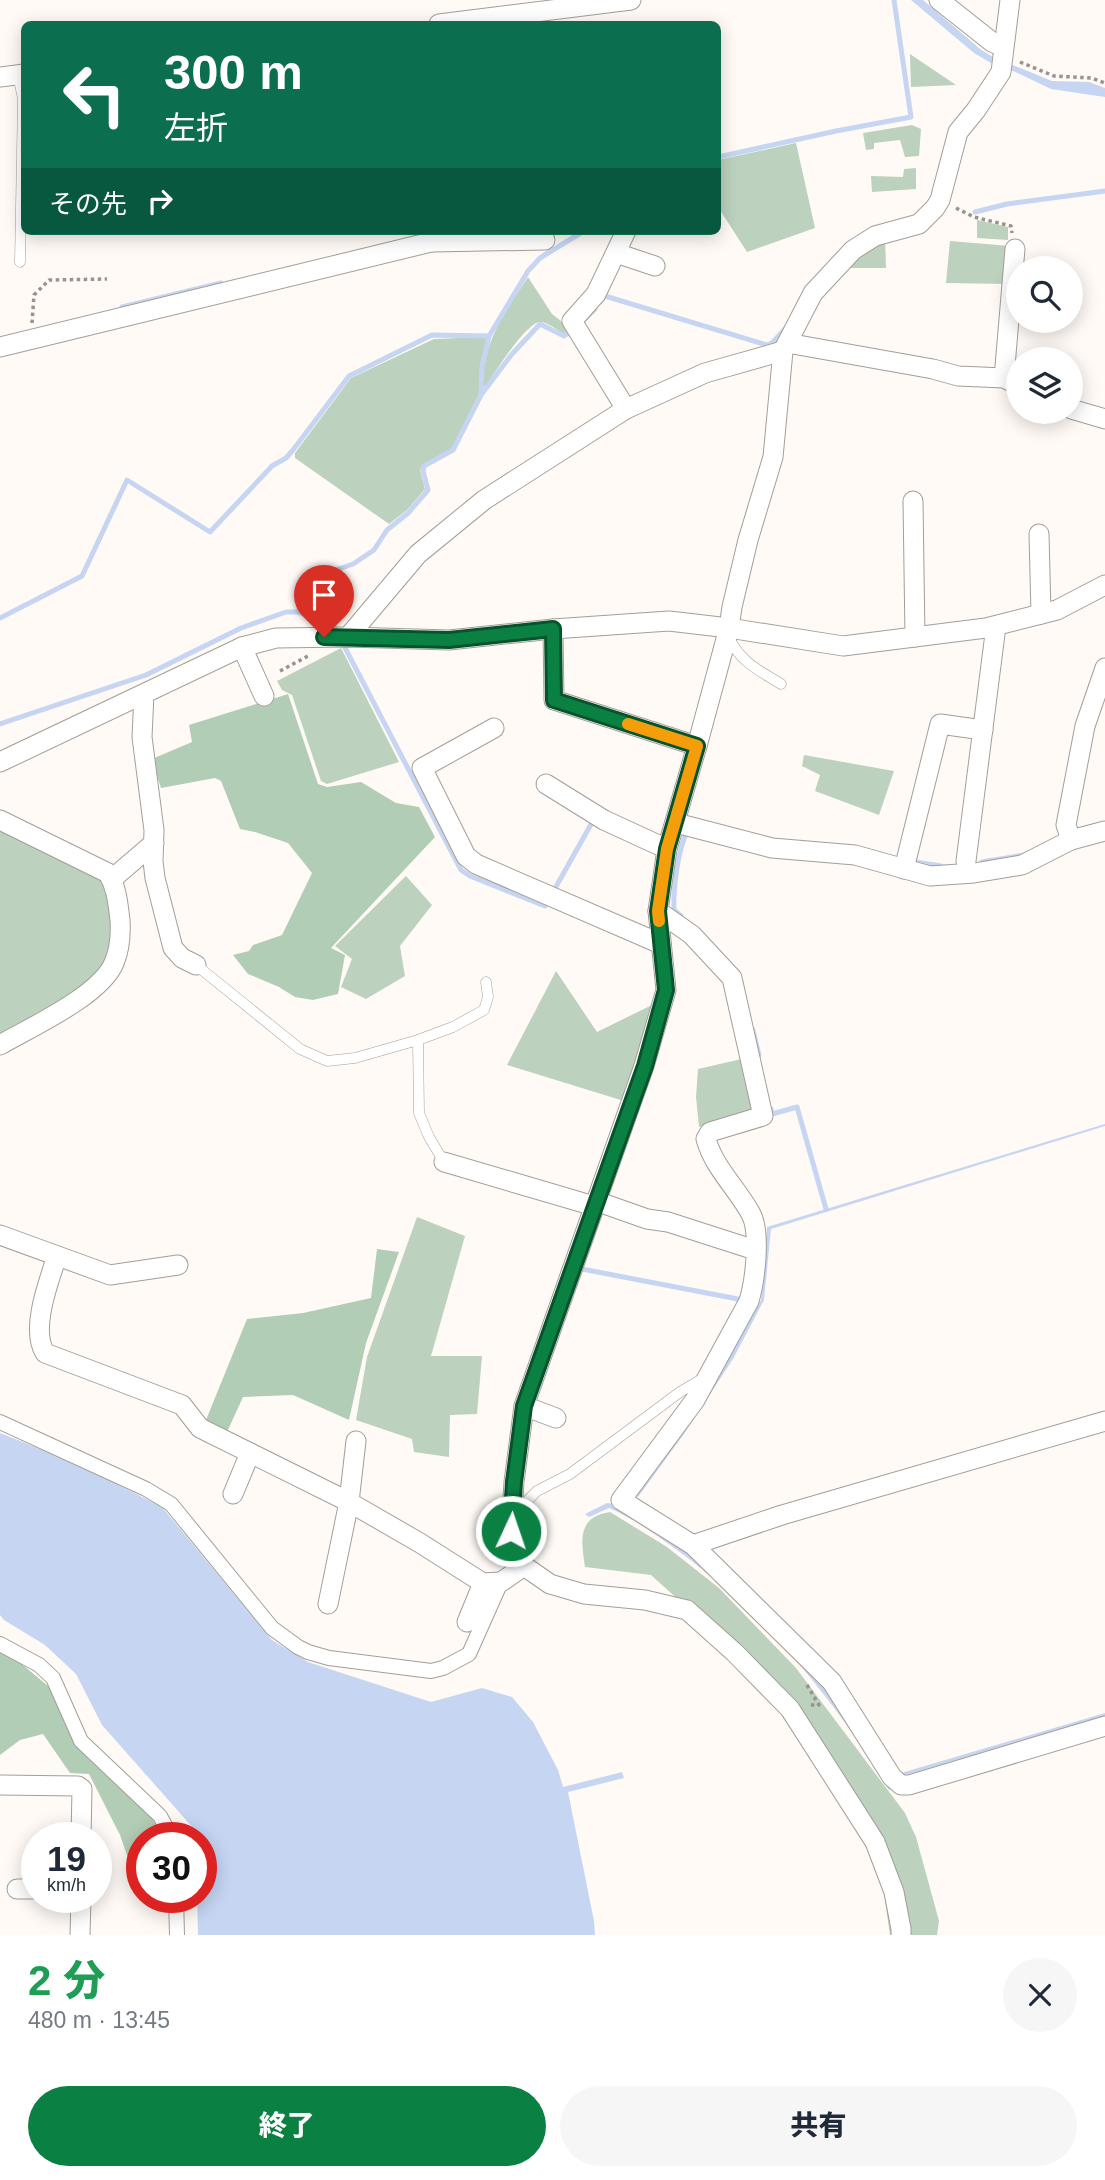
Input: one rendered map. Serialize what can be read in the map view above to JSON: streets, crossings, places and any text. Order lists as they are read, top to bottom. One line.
{"page":{"turn":["300 m","左折"],"then":"その先","speed":"19 km/h","limit":"30","heading":["2 分","480 m · 13:45"],"buttons":["終了","共有"]}}
